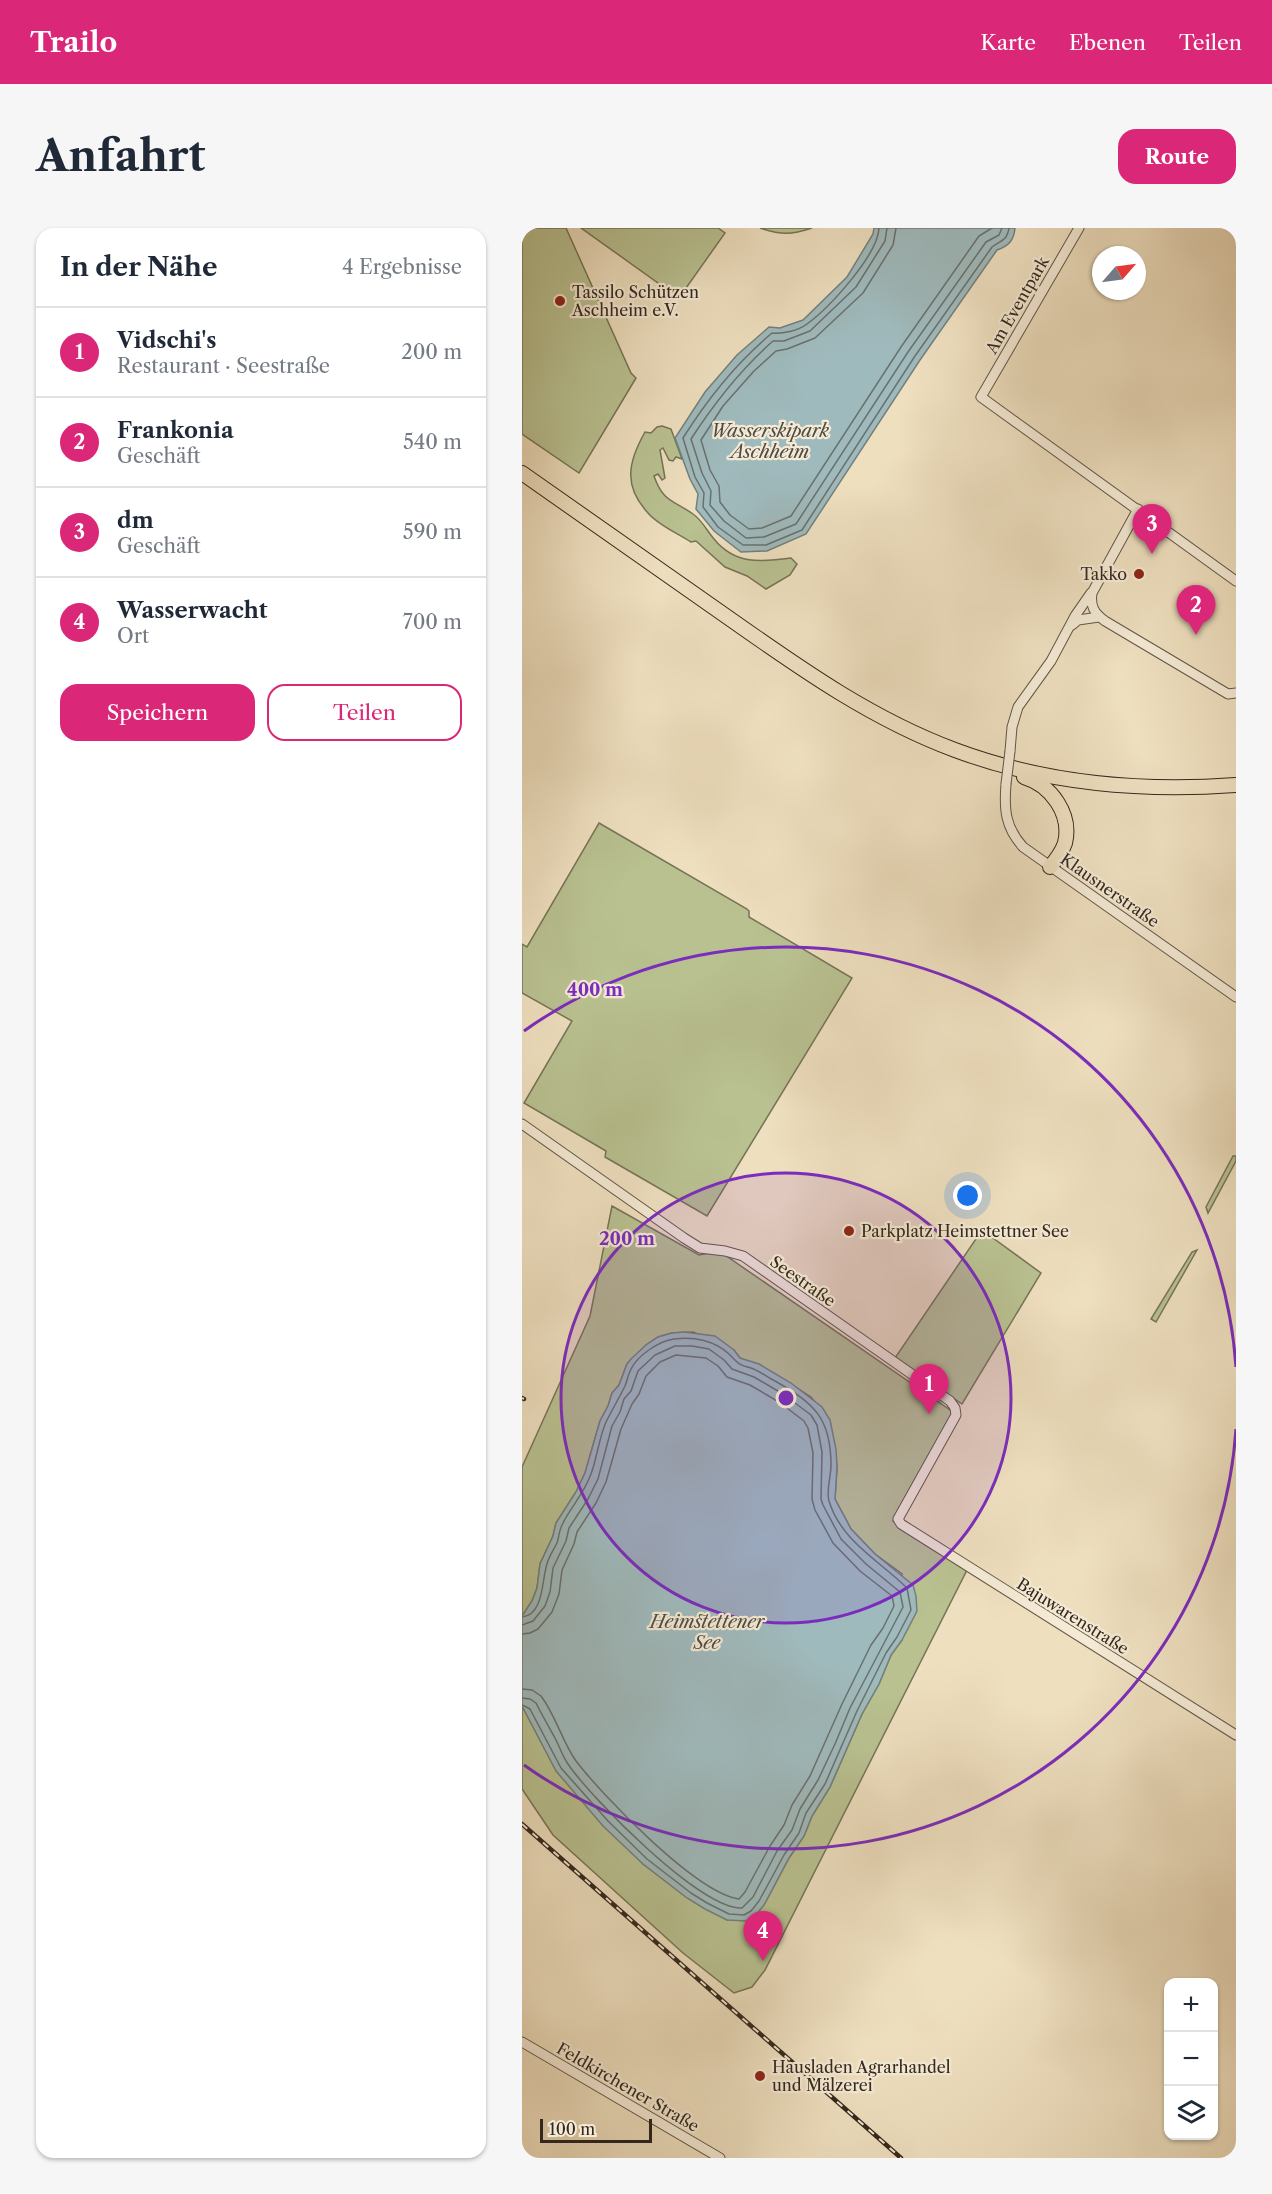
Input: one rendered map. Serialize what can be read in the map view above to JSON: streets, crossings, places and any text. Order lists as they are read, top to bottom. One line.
{"streets":{"street":["Am Eventpark","Klausnerstraße","Seestraße","Bajuwarenstraße","Feldkirchener Straße"]},"crossings":[["Seestraße","Bajuwarenstraße"]],"water":["Wasserskipark Aschheim","Heimstettener See"],"places":["Tassilo Schützen Aschheim e.V.","Takko","Parkplatz Heimstettner See","Hausladen Agrarhandel und Mälzerei"],"scale_bar":"100 m","north":"top right","page":{"header":"Trailo","nav":["Karte","Ebenen","Teilen"],"buttons":["Route",["Speichern","Teilen"]],"title":"Anfahrt","heading":["In der Nähe","4 Ergebnisse"],"list":[{"mark":"1","name":"Vidschi's","note":"Restaurant · Seestraße","value":"200 m"},{"mark":"2","name":"Frankonia","note":"Geschäft","value":"540 m"},{"mark":"3","name":"dm","note":"Geschäft","value":"590 m"},{"mark":"4","name":"Wasserwacht","note":"Ort","value":"700 m"}],"pins":["3","2","1","4"],"map_buttons":["+","−"],"scale":"100 m"},"rings":["400 m","200 m"]}
